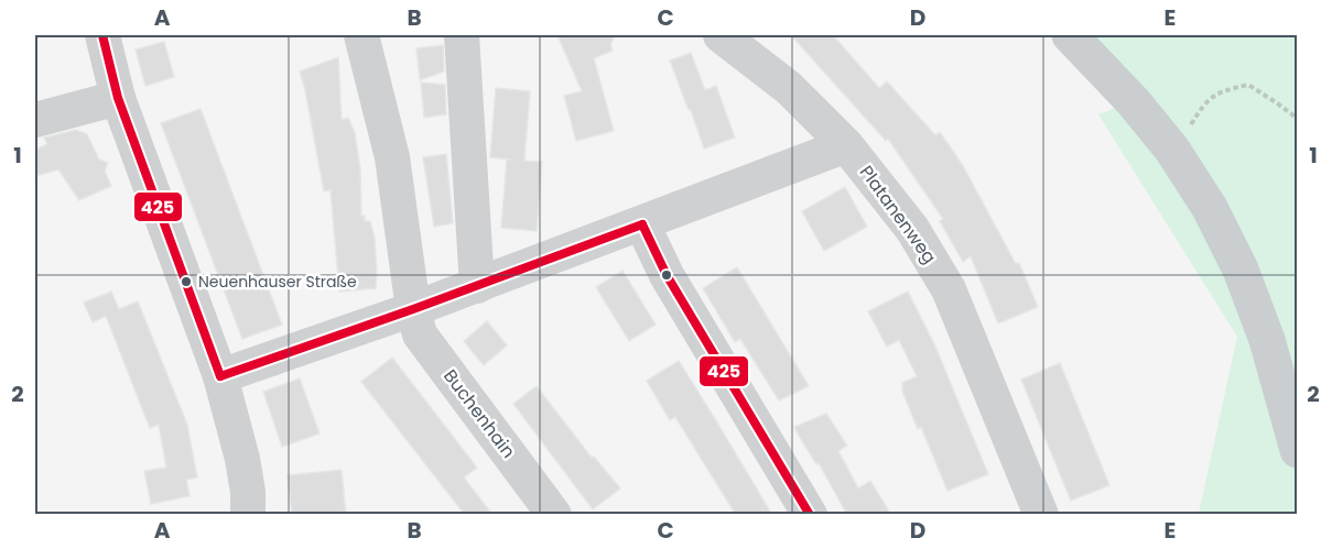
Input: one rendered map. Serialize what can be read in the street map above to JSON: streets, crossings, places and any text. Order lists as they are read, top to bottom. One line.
{"streets":{"street":["Platanenweg","Buchenhain"]},"places":["Neuenhauser Straße"],"lines":["transit line 425"],"grid":{"columns":["A","B","C","D","E"],"rows":["1","2"]}}
